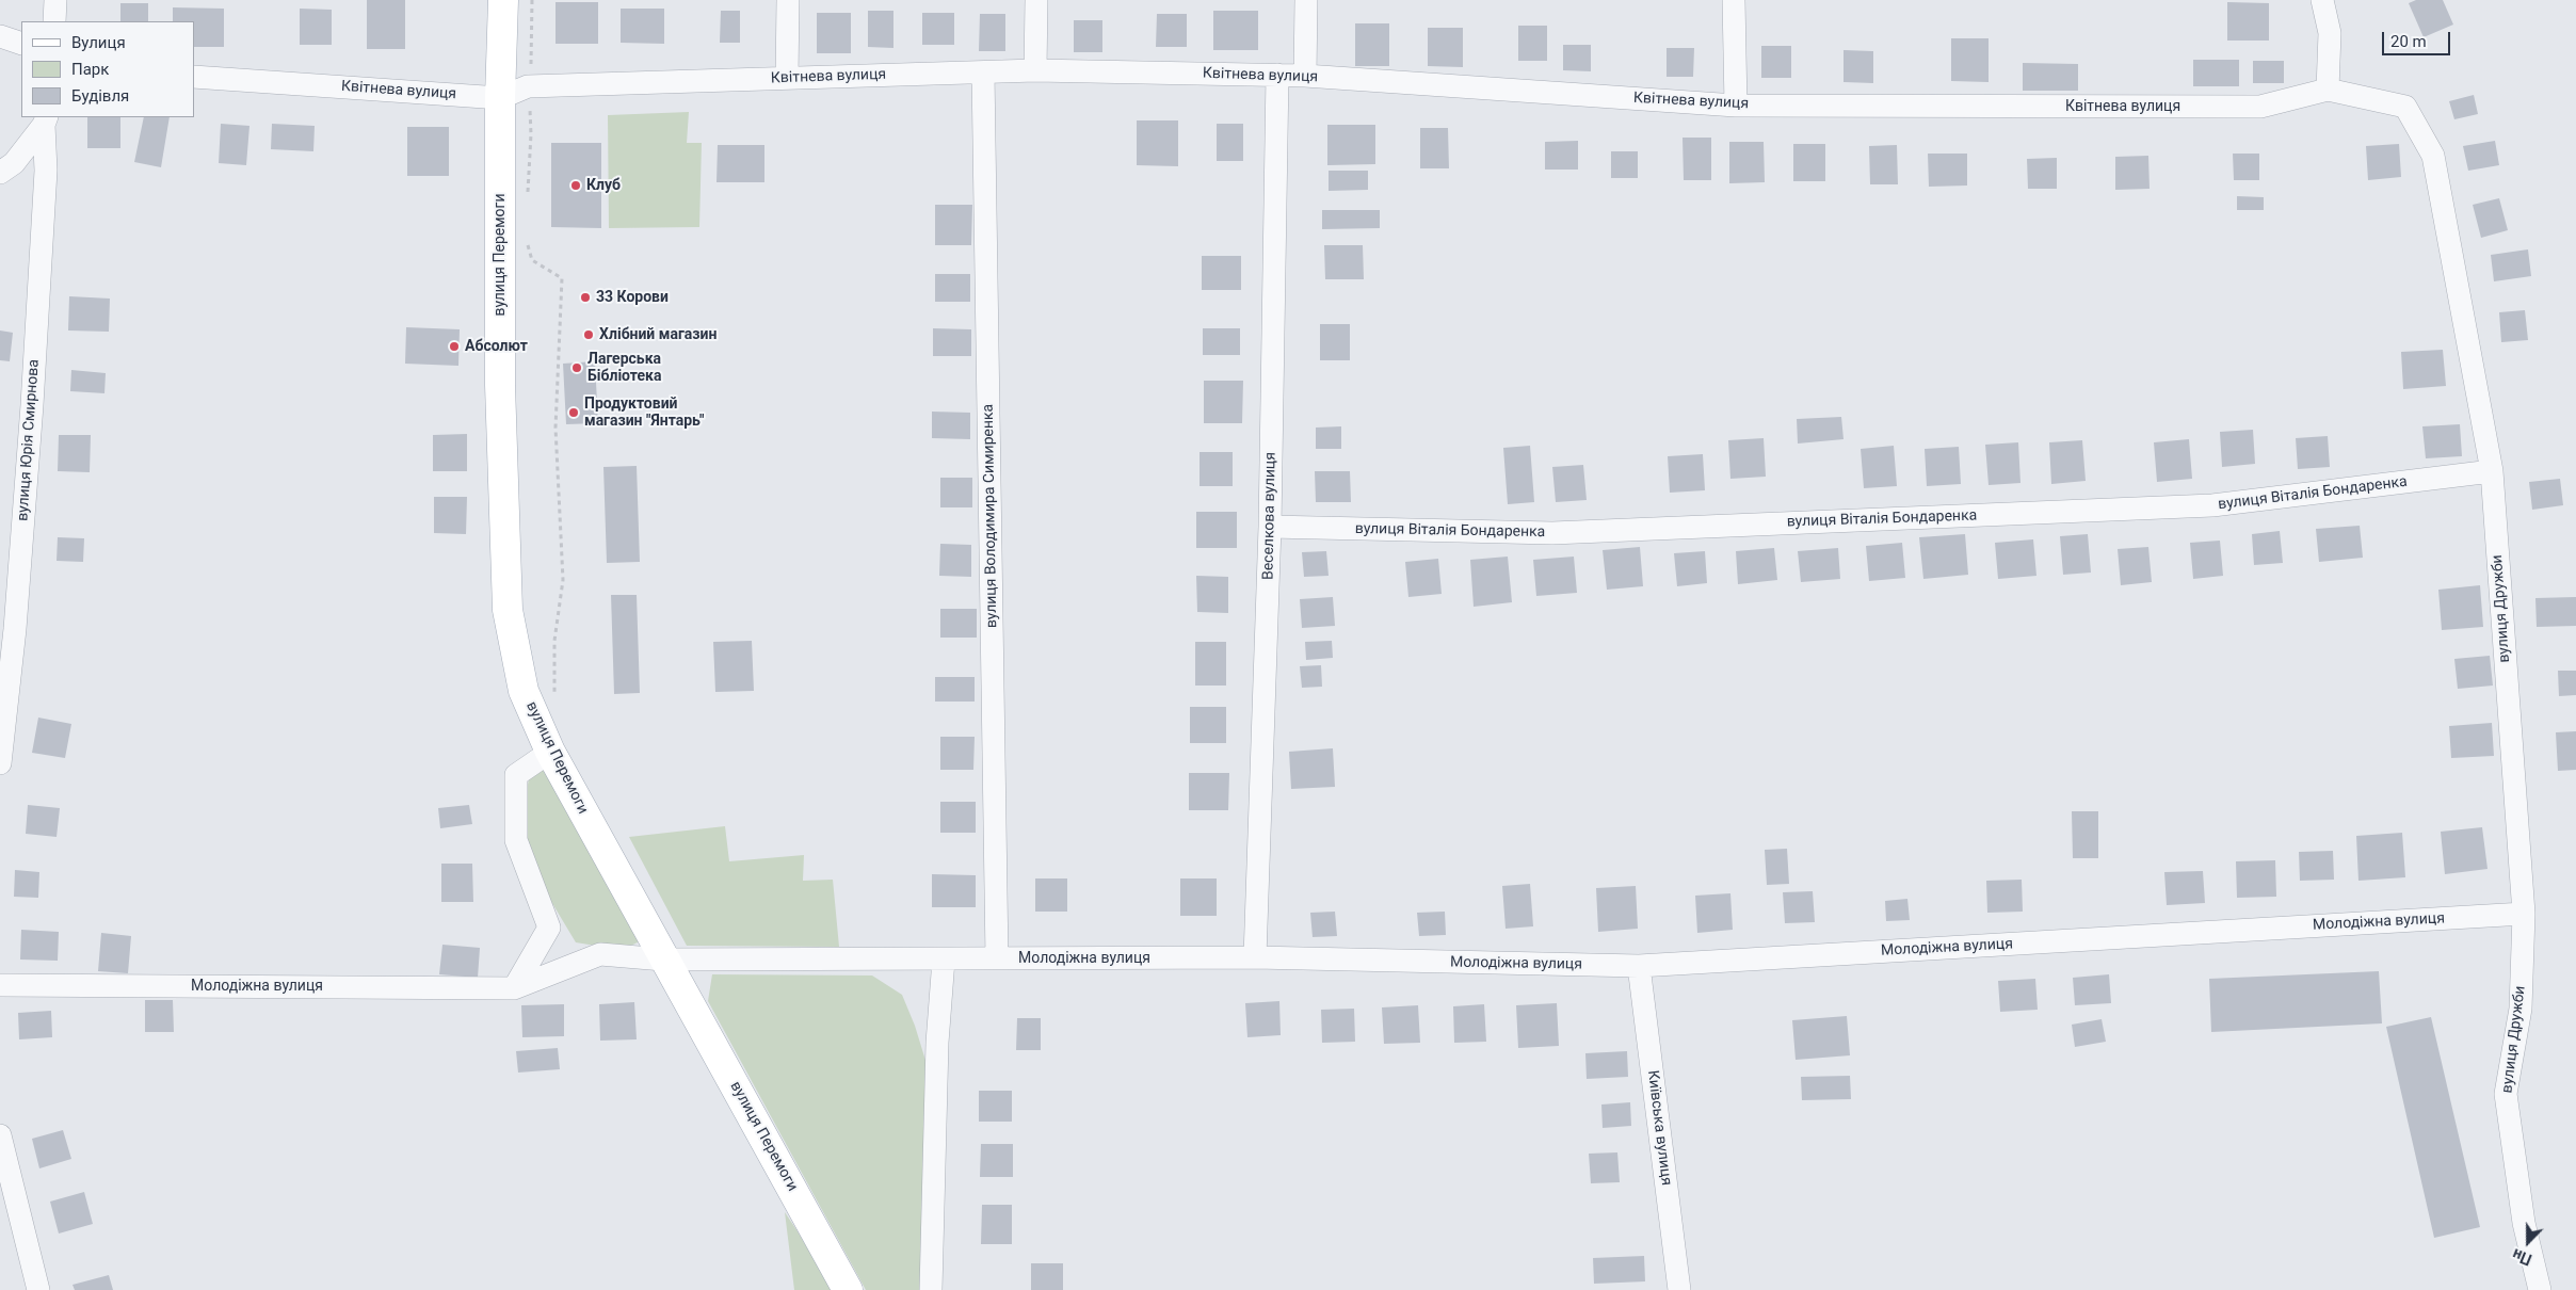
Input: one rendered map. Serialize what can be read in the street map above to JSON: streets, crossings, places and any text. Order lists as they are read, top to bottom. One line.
{"streets":{"main road":["вулиця Перемоги"],"street":["Квітнева вулиця","вулиця Юрія Смирнова","вулиця Віталія Бондаренка","вулиця Володимира Симиренка","Веселкова вулиця","вулиця Дружби","Молодіжна вулиця","Київська вулиця"]},"crossings":[["Квітнева вулиця","вулиця Перемоги"],["Квітнева вулиця","вулиця Володимира Симиренка"],["Квітнева вулиця","Веселкова вулиця"],["Квітнева вулиця","вулиця Дружби"],["вулиця Перемоги","Молодіжна вулиця"],["вулиця Віталія Бондаренка","Веселкова вулиця"],["вулиця Віталія Бондаренка","вулиця Дружби"],["вулиця Володимира Симиренка","Молодіжна вулиця"],["Веселкова вулиця","Молодіжна вулиця"],["вулиця Дружби","Молодіжна вулиця"],["Молодіжна вулиця","Київська вулиця"]],"places":["Клуб","33 Корови","Хлібний магазин","Абсолют","Лагерська Бібліотека","Продуктовий магазин \"Янтарь\""],"legend":["Вулиця","Парк","Будівля"],"scale_bar":"20 m","north":"bottom"}
